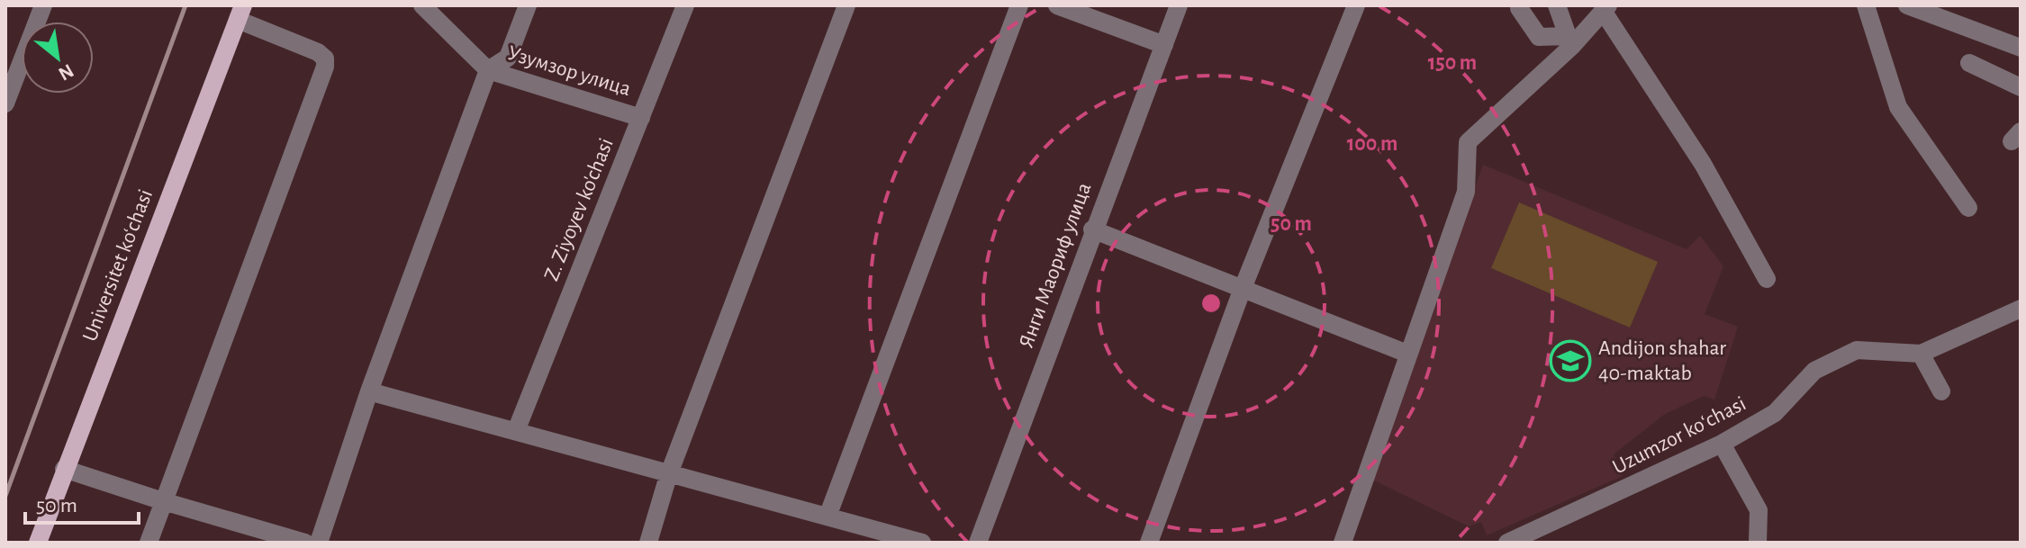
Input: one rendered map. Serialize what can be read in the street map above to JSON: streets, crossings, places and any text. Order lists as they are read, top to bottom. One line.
{"streets":{"main road":["Universitet kо‘chasi"],"street":["Узумзор улица","Z. Ziyoyev ko'chasi","Янги Маориф улица","Uzumzor koʻchasi"]},"crossings":[["Узумзор улица","Z. Ziyoyev ko'chasi"]],"places":{"school or university":["Andijon shahar 40-maktab"]},"scale_bar":"50 m","north":"bottom right","rings":["150 m","100 m","50 m"]}
